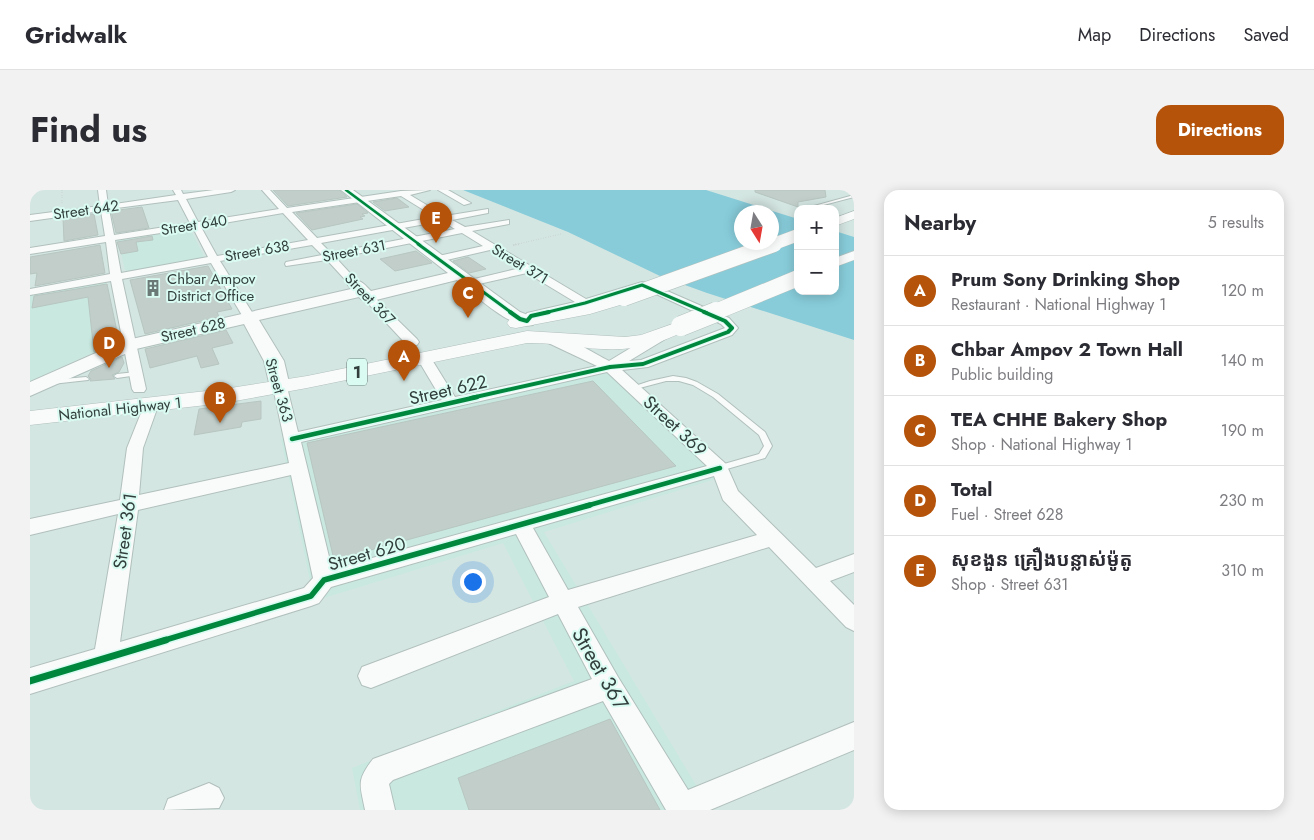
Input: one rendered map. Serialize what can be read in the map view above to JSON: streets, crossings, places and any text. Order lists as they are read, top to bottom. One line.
{"streets":{"highway":["1","National Highway 1"],"street":["Street 642","Street 640","Street 638","Street 631","Street 371","Street 367","Street 628","Street 363","Street 622","Street 369","Street 361","Street 620"]},"crossings":[["Street 642","Street 363"],["Street 640","Street 371"],["Street 640","Street 367"],["Street 640","Street 363"],["Street 638","Street 371"],["Street 638","Street 367"],["Street 638","Street 363"],["Street 631","Street 371"],["Street 631","Street 367"],["Street 371","National Highway 1"],["Street 367","Street 628"],["Street 367","Street 622"],["Street 367","National Highway 1"],["Street 367","Street 620"],["Street 628","Street 363"],["Street 363","Street 622"],["Street 363","National Highway 1"],["Street 363","Street 620"],["Street 622","Street 369"],["National Highway 1","Street 369"],["National Highway 1","Street 361"],["Street 369","Street 620"],["Street 361","Street 620"]],"places":{"building":["Chbar Ampov District Office"]},"north":"bottom","page":{"header":"Gridwalk","nav":["Map","Directions","Saved"],"title":"Find us","buttons":"Directions","heading":["Nearby","5 results"],"pins":["E","C","D","A","B"],"map_buttons":["+","−"],"list":[{"mark":"A","name":"Prum Sony Drinking Shop","note":"Restaurant · National Highway 1","value":"120 m"},{"mark":"B","name":"Chbar Ampov 2 Town Hall","note":"Public building","value":"140 m"},{"mark":"C","name":"TEA CHHE Bakery Shop","note":"Shop · National Highway 1","value":"190 m"},{"mark":"D","name":"Total","note":"Fuel · Street 628","value":"230 m"},{"mark":"E","name":"សុខងួន គ្រឿងបន្លាស់ម៉ូតូ","note":"Shop · Street 631","value":"310 m"}]}}
